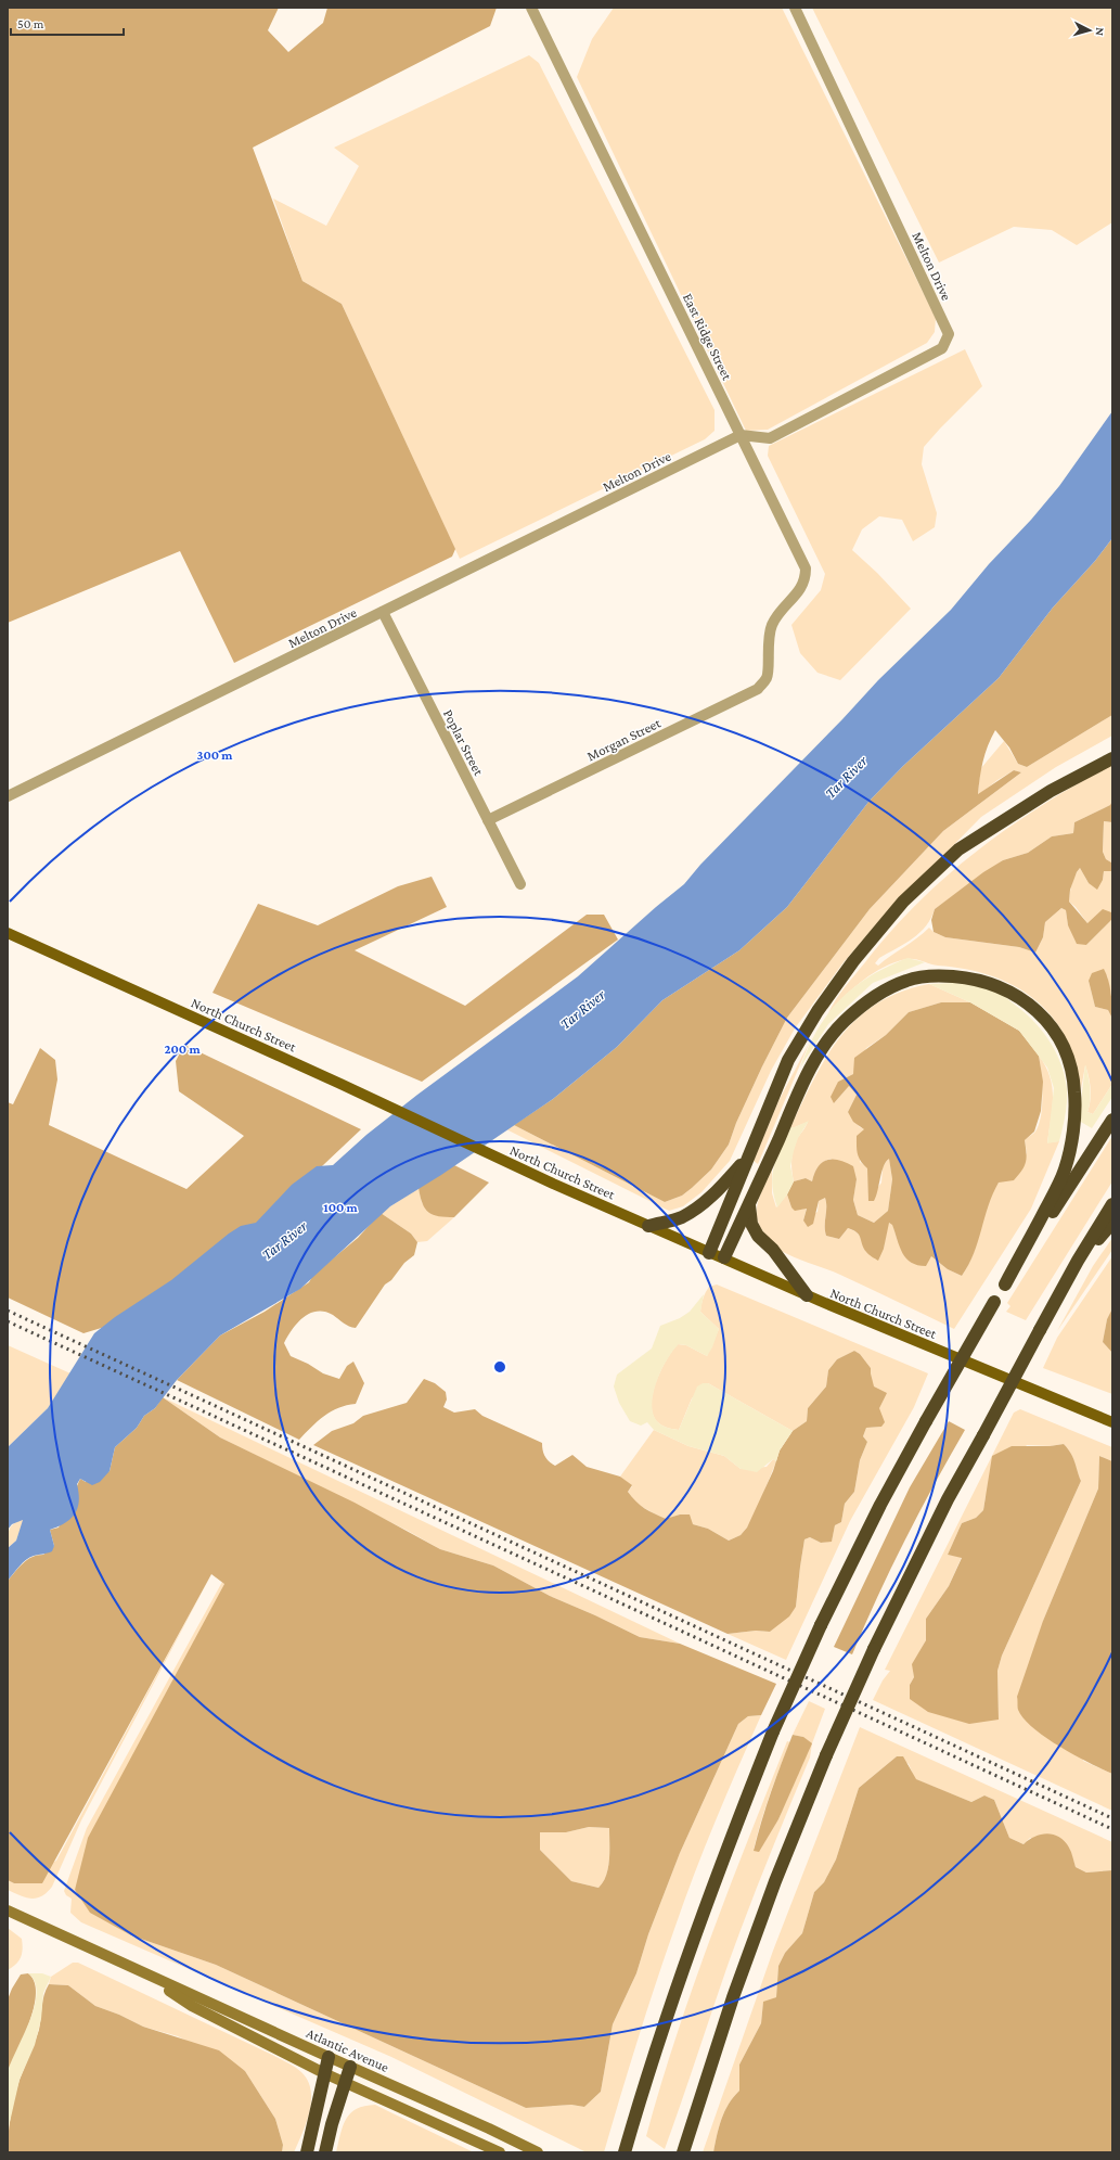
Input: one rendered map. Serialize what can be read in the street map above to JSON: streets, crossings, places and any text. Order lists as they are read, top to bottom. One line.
{"streets":{"main road":["North Church Street","Atlantic Avenue"],"street":["Melton Drive","East Ridge Street","Morgan Street","Poplar Street"]},"crossings":[["Melton Drive","East Ridge Street"],["Melton Drive","Poplar Street"],["East Ridge Street","Morgan Street"],["Morgan Street","Poplar Street"]],"water":["Tar River"],"scale_bar":"50 m","north":"right","rings":["300 m","200 m","100 m"]}
